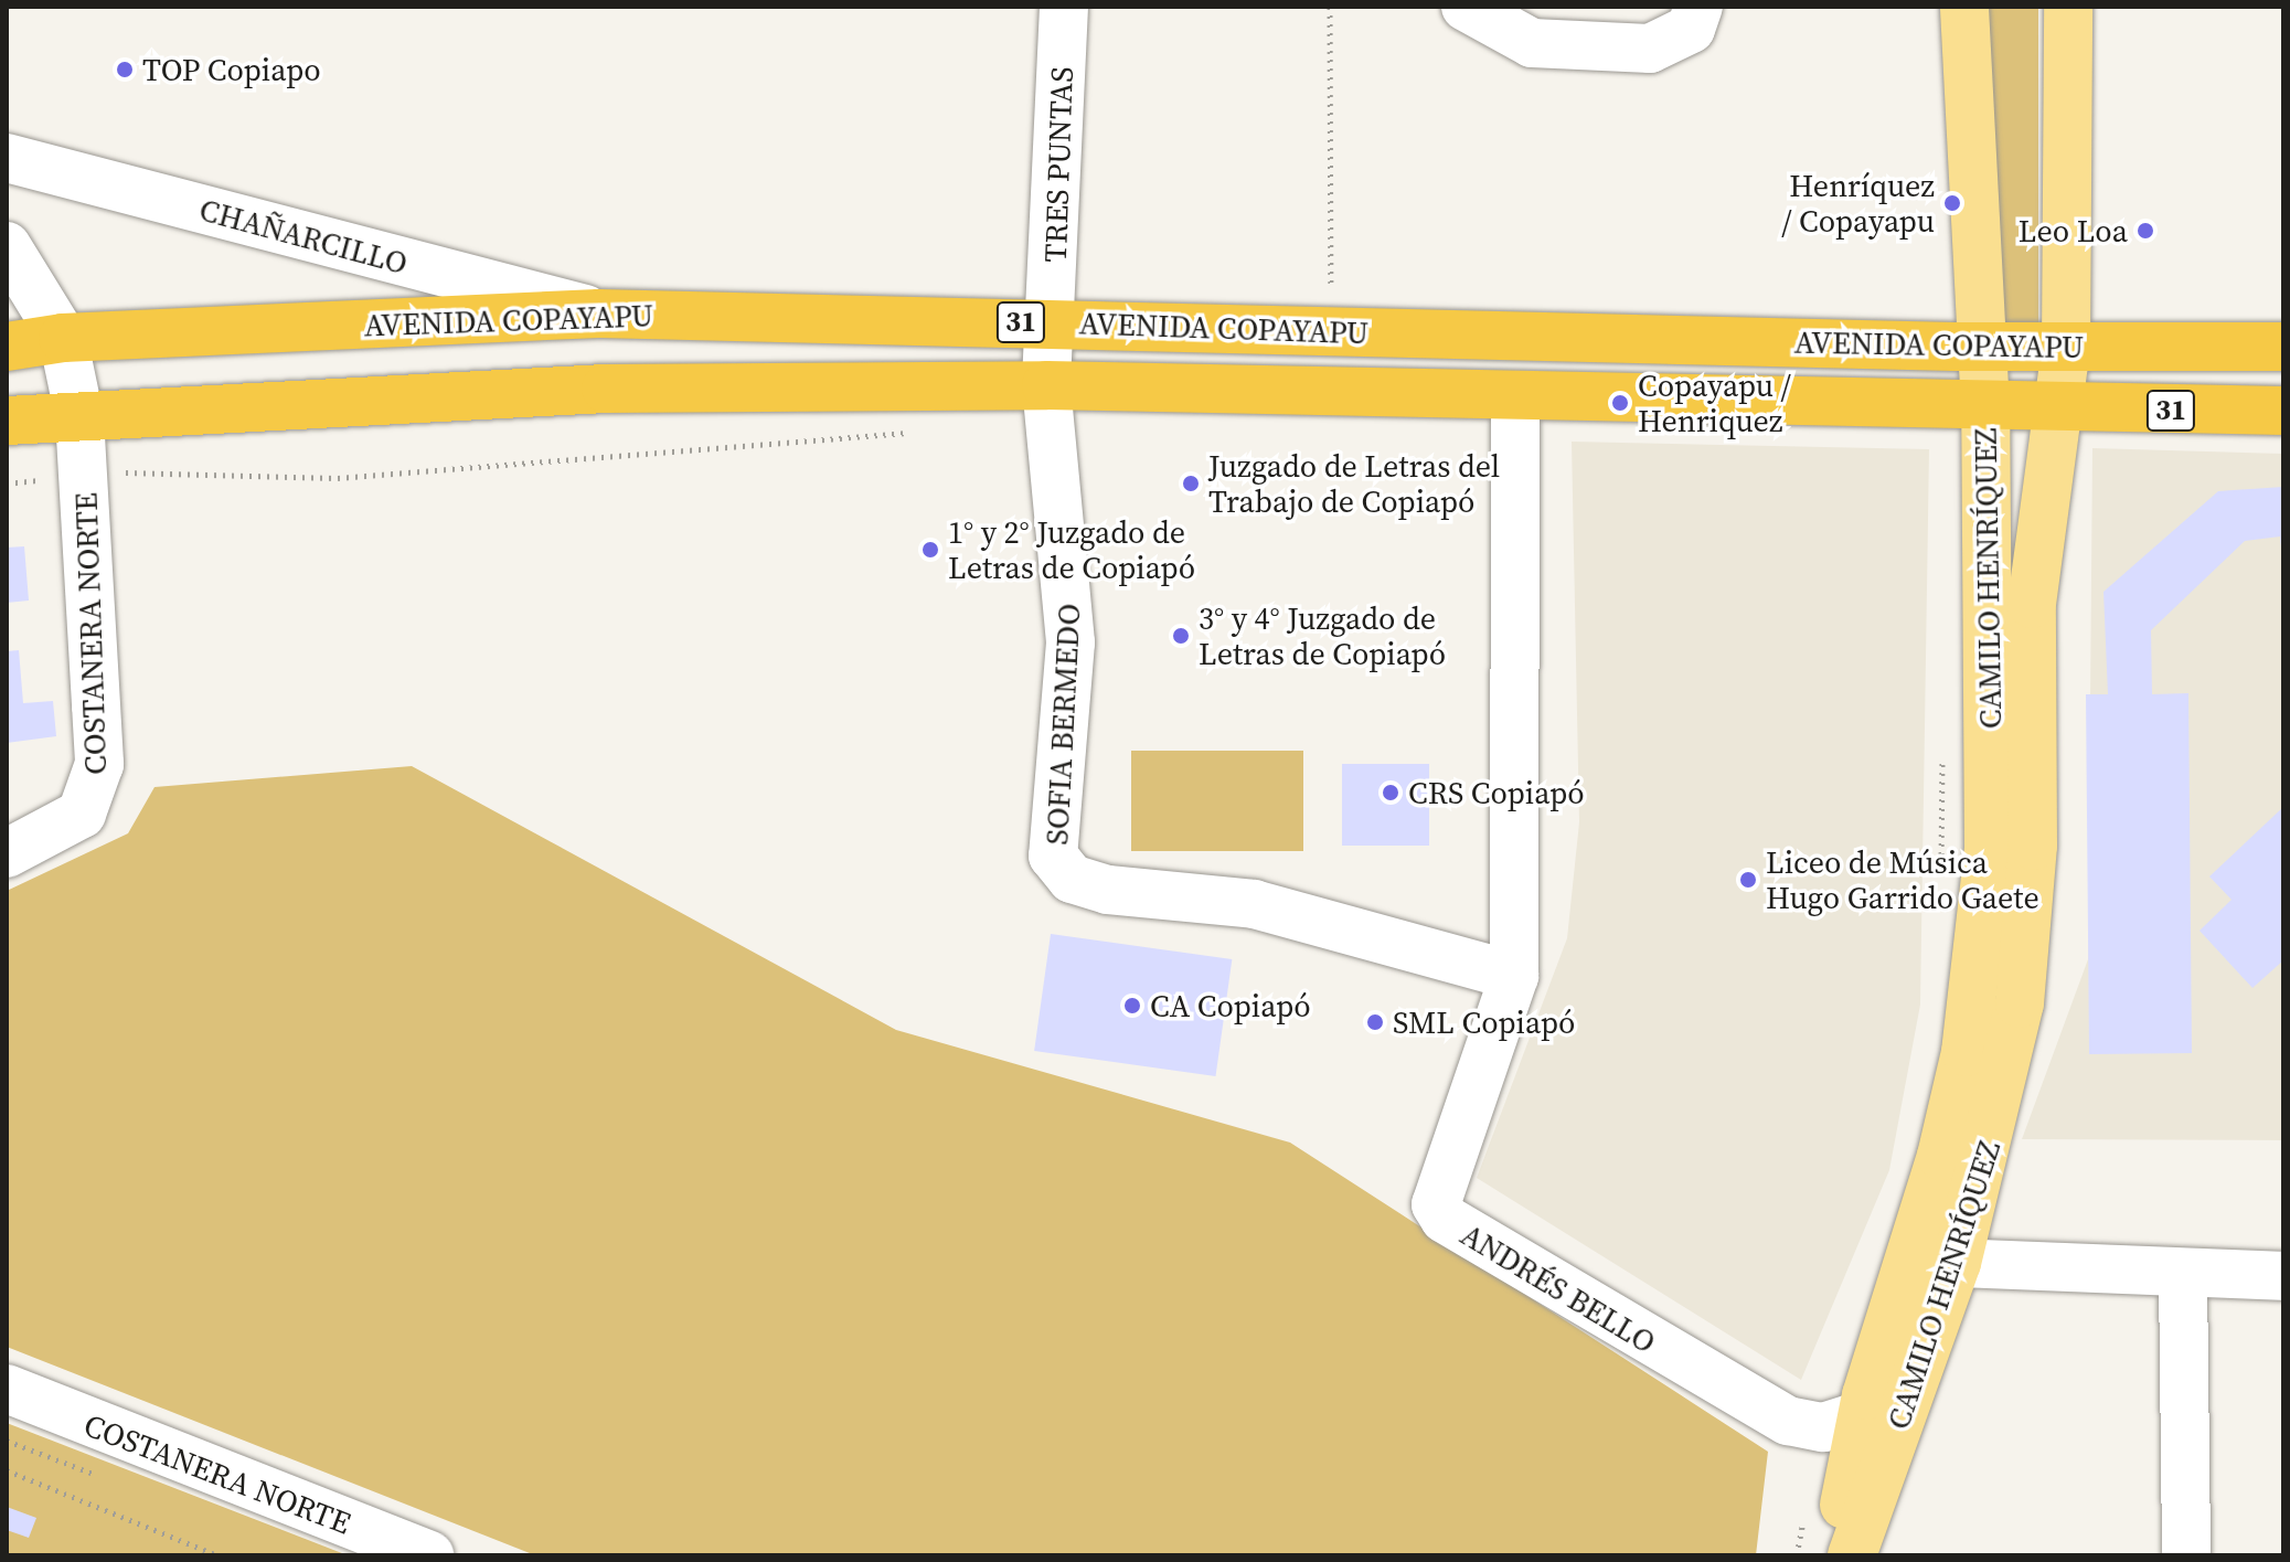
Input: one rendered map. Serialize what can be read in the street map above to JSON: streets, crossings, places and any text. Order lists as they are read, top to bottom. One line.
{"streets":{"highway":["AVENIDA COPAYAPU","31"],"main road":["CAMILO HENRÍQUEZ"],"street":["TRES PUNTAS","CHAÑARCILLO","COSTANERA NORTE","SOFIA BERMEDO","ANDRÉS BELLO"]},"crossings":[["TRES PUNTAS","AVENIDA COPAYAPU"],["TRES PUNTAS","SOFIA BERMEDO"],["CHAÑARCILLO","AVENIDA COPAYAPU"],["AVENIDA COPAYAPU","CAMILO HENRÍQUEZ"],["AVENIDA COPAYAPU","COSTANERA NORTE"],["AVENIDA COPAYAPU","SOFIA BERMEDO"],["AVENIDA COPAYAPU","ANDRÉS BELLO"],["CAMILO HENRÍQUEZ","ANDRÉS BELLO"],["SOFIA BERMEDO","ANDRÉS BELLO"]],"places":["TOP Copiapo","Henríquez / Copayapu","Leo Loa","Copayapu / Henriquez","Juzgado de Letras del Trabajo de Copiapó","1° y 2° Juzgado de Letras de Copiapó","3° y 4° Juzgado de Letras de Copiapó","CRS Copiapó","Liceo de Música Hugo Garrido Gaete","CA Copiapó","SML Copiapó"]}
